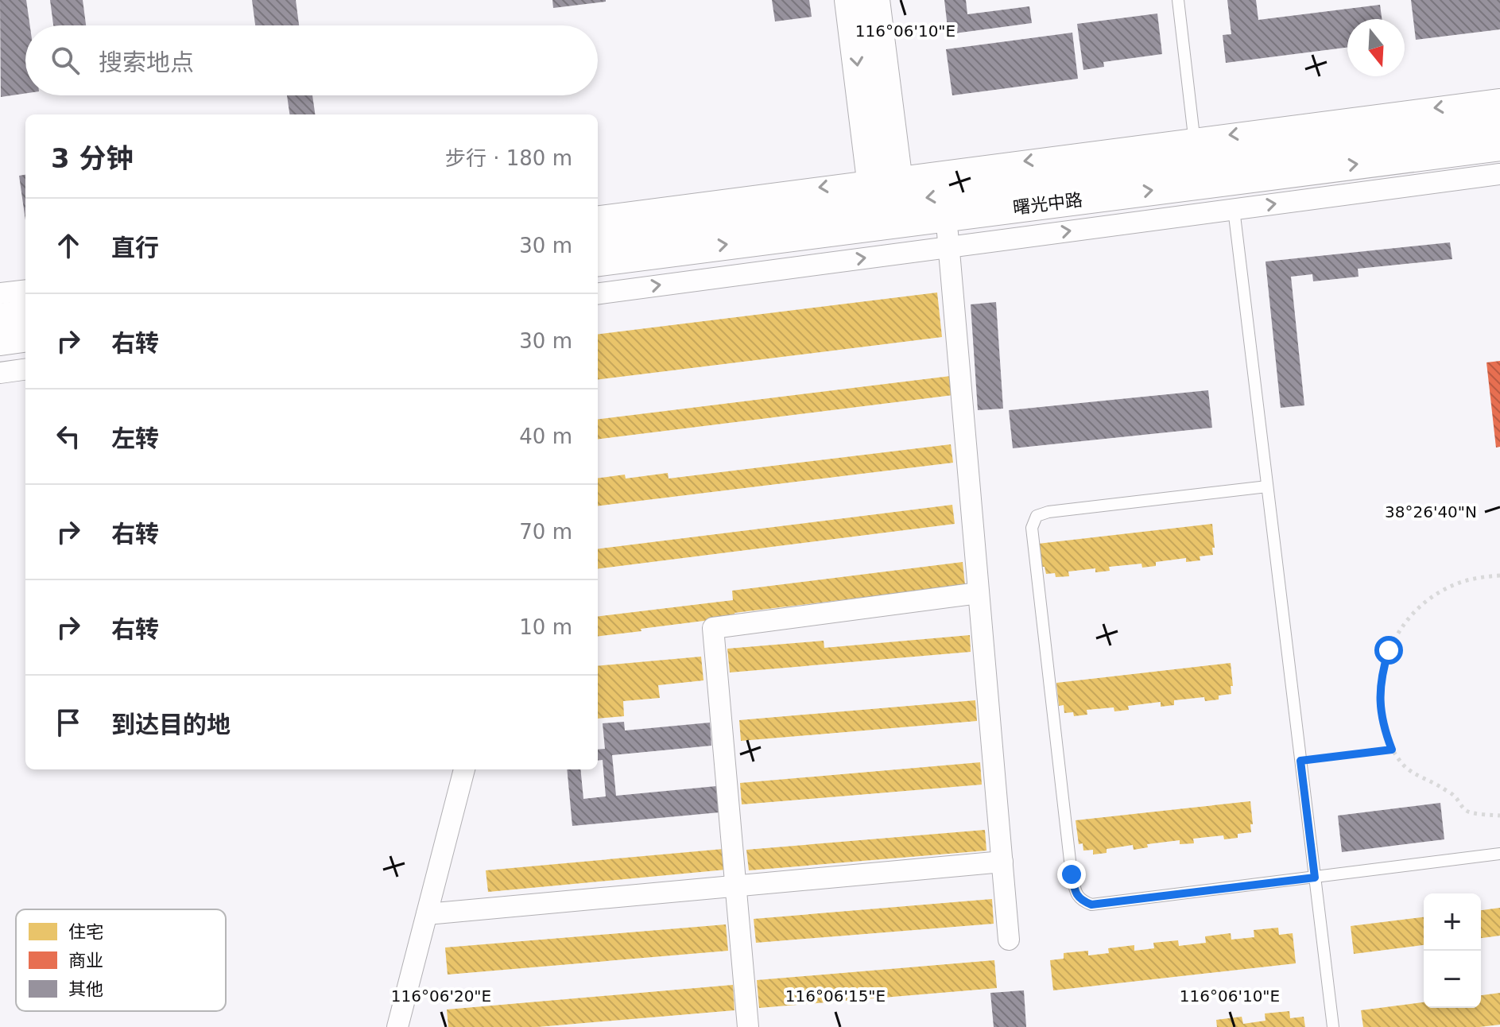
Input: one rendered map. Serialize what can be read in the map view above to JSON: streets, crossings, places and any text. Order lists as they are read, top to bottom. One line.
{"streets":{"main road":["曙光中路"]},"legend":["住宅","商业","其他"],"north":"bottom","page":{"search":"搜索地点","heading":["3 分钟","步行 · 180 m"],"list":[["直行","30 m"],["右转","30 m"],["左转","40 m"],["右转","70 m"],["右转","10 m"],"到达目的地"],"map_buttons":["+","−"]},"coordinates":["116°06'10\"E","38°26'40\"N","116°06'20\"E","116°06'15\"E"]}
